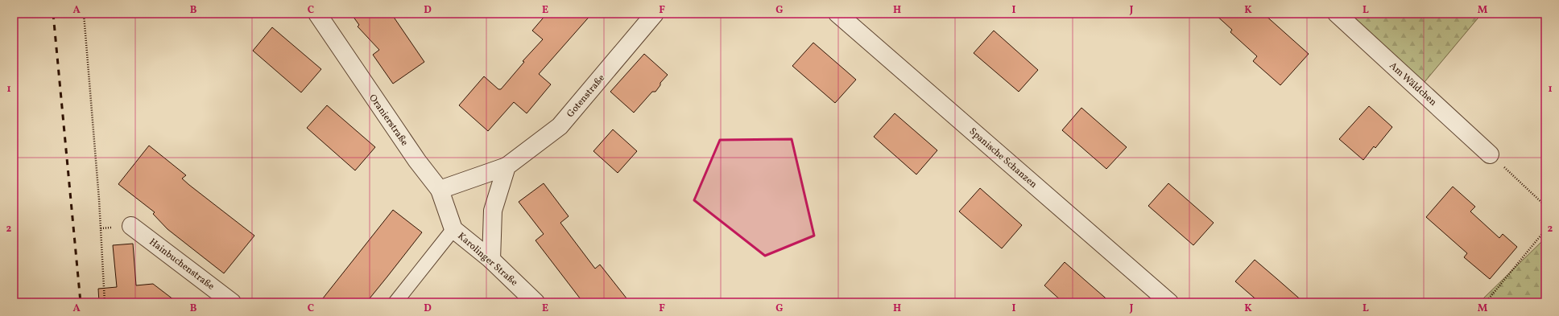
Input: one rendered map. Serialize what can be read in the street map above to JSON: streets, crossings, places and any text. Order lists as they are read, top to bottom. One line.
{"streets":{"street":["Am Wäldchen","Gotenstraße","Oranierstraße","Spanische Schanzen","Karolinger Straße","Hainbuchenstraße"]},"crossings":[["Gotenstraße","Oranierstraße"],["Oranierstraße","Karolinger Straße"]],"grid":{"columns":["A","B","C","D","E","F","G","H","I","J","K","L","M"],"rows":["1","2"]}}
